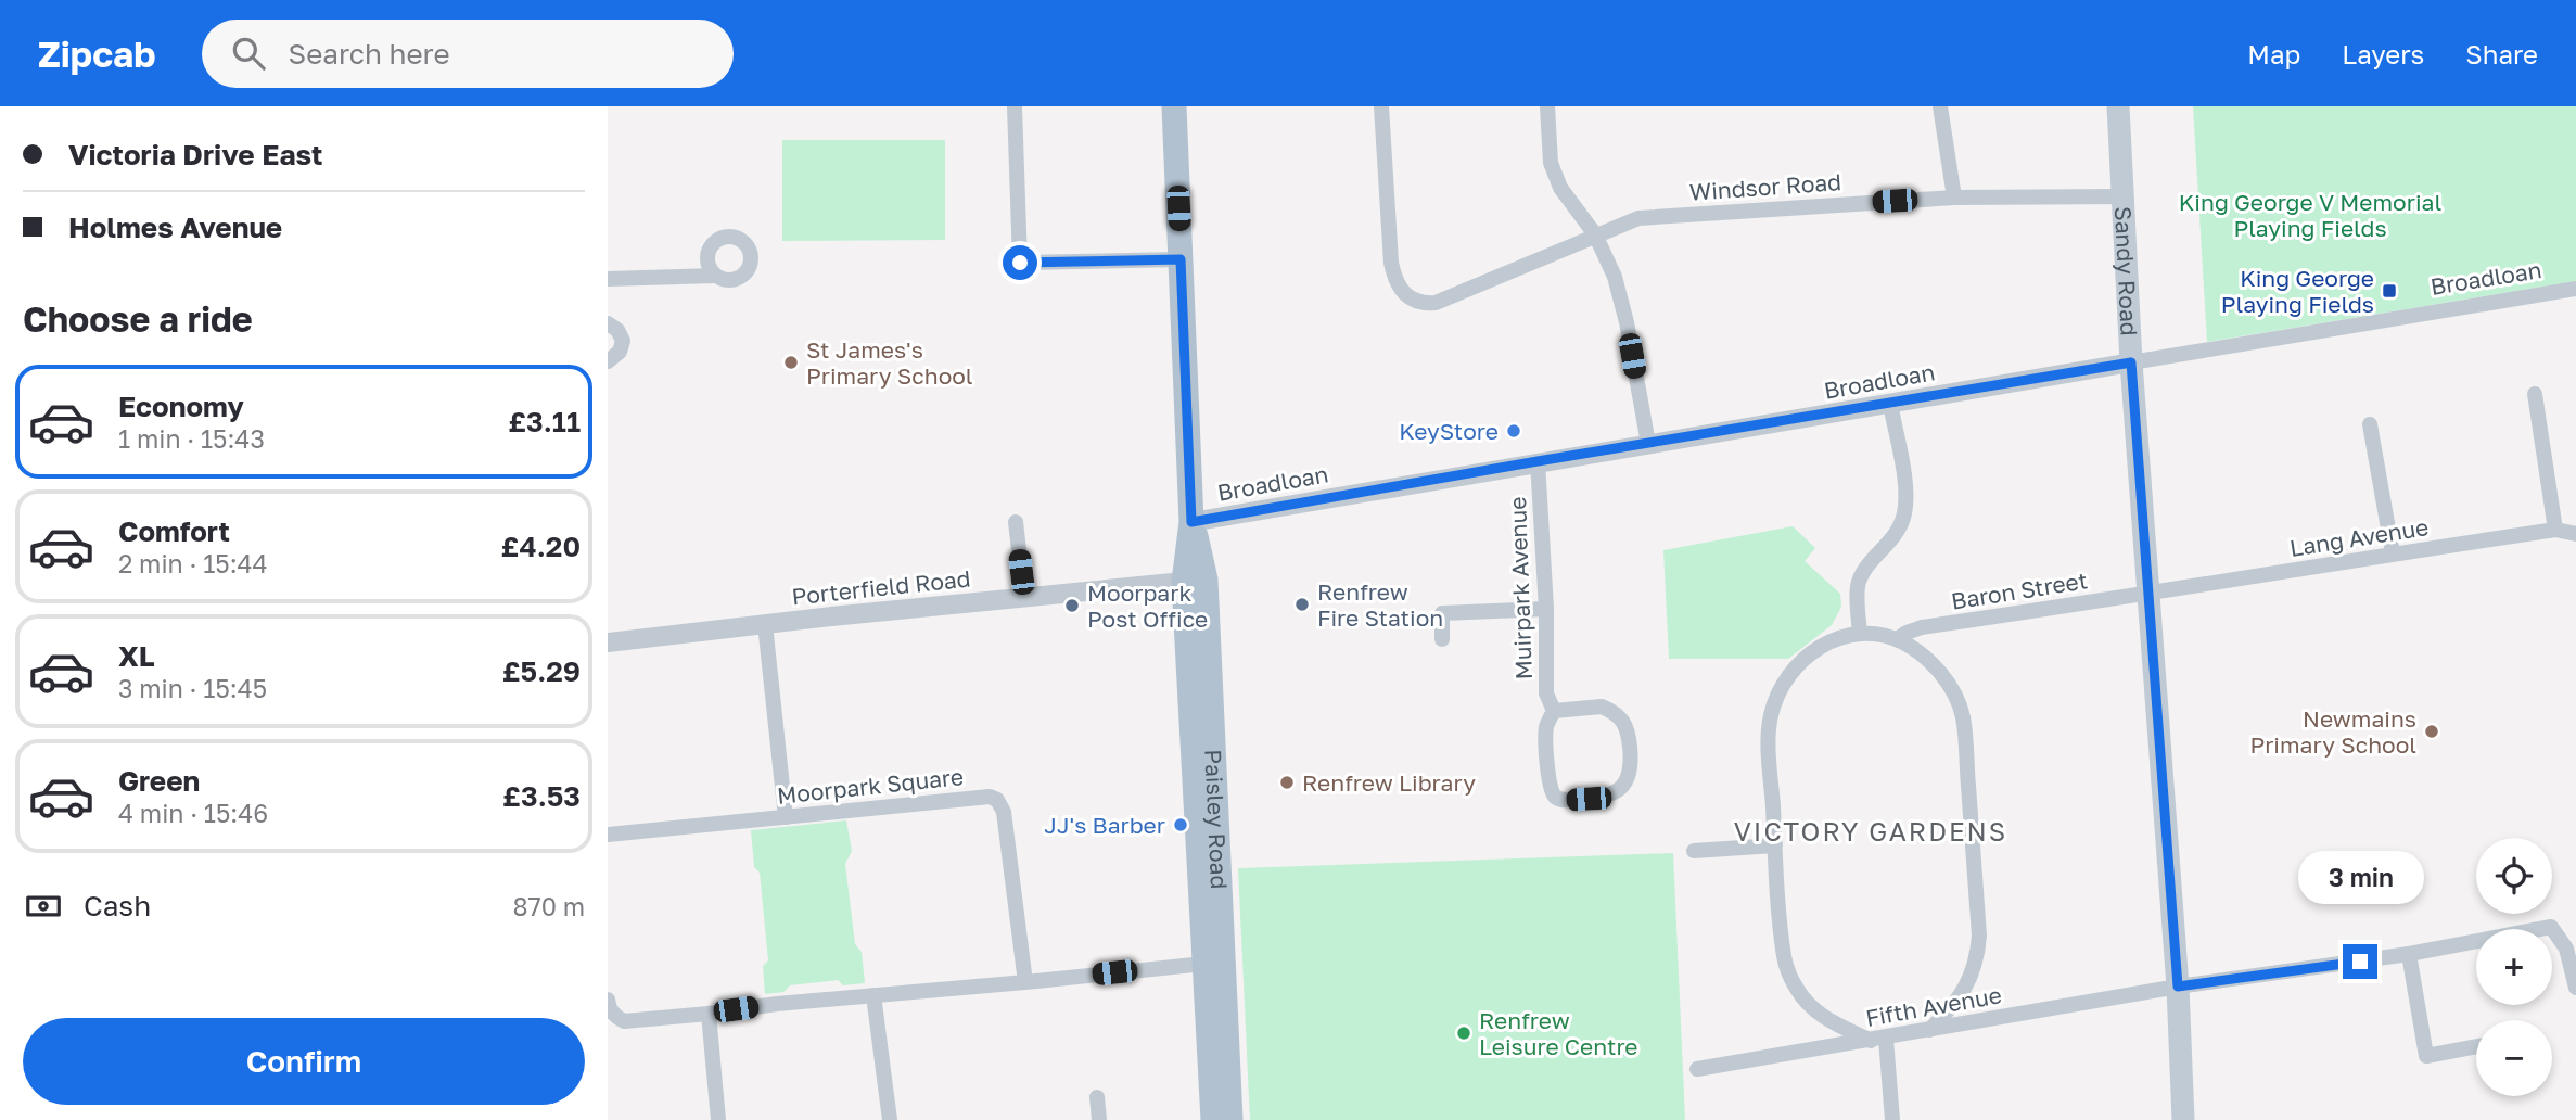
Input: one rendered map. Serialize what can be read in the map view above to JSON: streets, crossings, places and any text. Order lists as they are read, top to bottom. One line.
{"streets":{"main road":["Sandy Road","Paisley Road"],"street":["Windsor Road","Broadloan","Lang Avenue","Porterfield Road","Muirpark Avenue","Baron Street","Moorpark Square","Fifth Avenue"]},"crossings":[["Windsor Road","Sandy Road"],["Sandy Road","Broadloan"],["Sandy Road","Lang Avenue"],["Sandy Road","Baron Street"],["Sandy Road","Fifth Avenue"],["Broadloan","Muirpark Avenue"],["Broadloan","Paisley Road"],["Lang Avenue","Baron Street"],["Porterfield Road","Paisley Road"]],"districts":["VICTORY GARDENS"],"parks":["King George V Memorial Playing Fields"],"places":{"transit":["King George Playing Fields"],"other":["St James's Primary School","KeyStore","Renfrew Fire Station","Moorpark Post Office","Newmains Primary School","Renfrew Library","JJ's Barber","Renfrew Leisure Centre"]},"page":{"header":"Zipcab","search":"Search here","nav":["Map","Layers","Share"],"banner":["Victoria Drive East","Holmes Avenue"],"heading":"Choose a ride","list":[{"name":"Economy","note":"1 min · 15:43","value":"£3.11"},{"name":"Comfort","note":"2 min · 15:44","value":"£4.20"},{"name":"XL","note":"3 min · 15:45","value":"£5.29"},{"name":"Green","note":"4 min · 15:46","value":"£3.53"}],"map_buttons":["+","−"],"bubble":"3 min","pay":["Cash","870 m"],"buttons":"Confirm"}}
